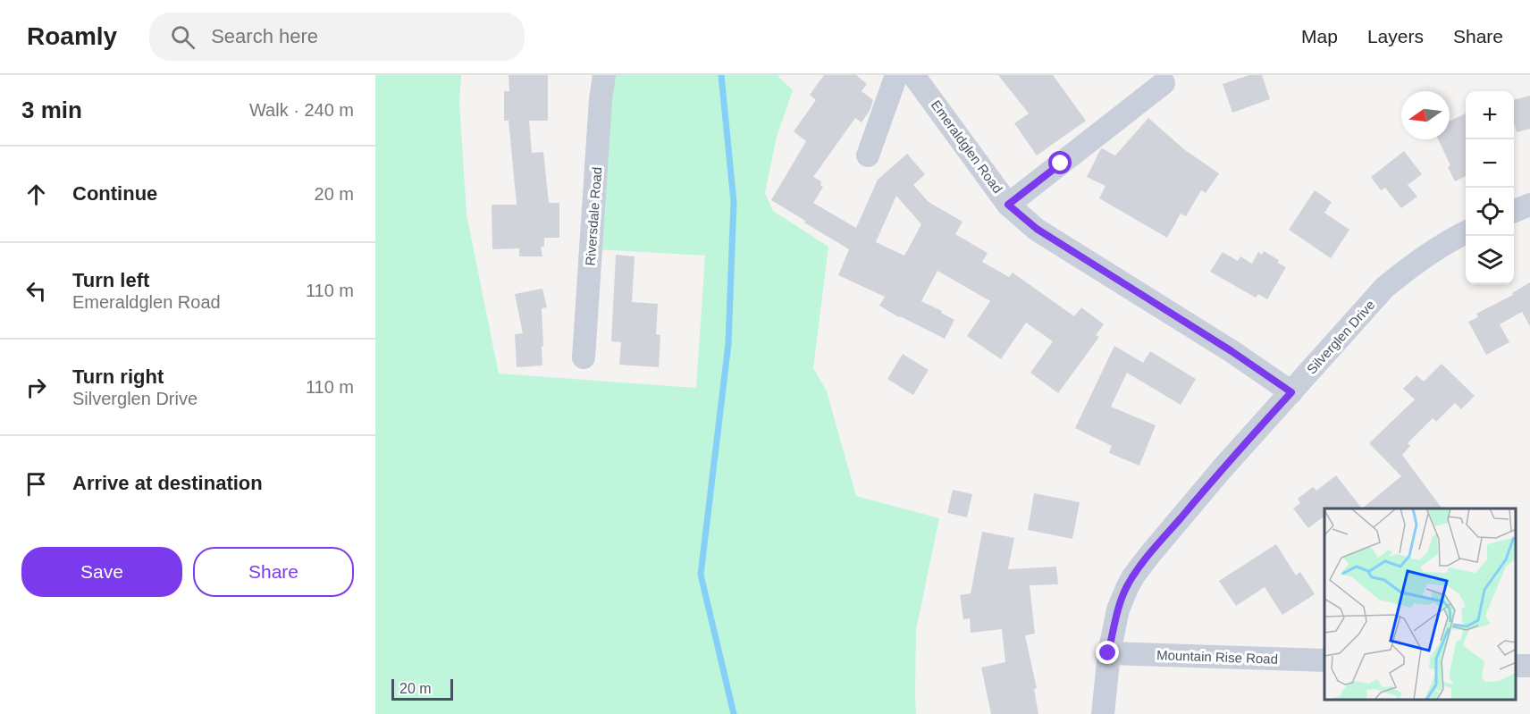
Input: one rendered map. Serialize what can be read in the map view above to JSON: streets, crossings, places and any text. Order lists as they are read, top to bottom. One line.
{"streets":{"street":["Emeraldglen Road","Riversdale Road","Silverglen Drive","Mountain Rise Road"]},"crossings":[["Emeraldglen Road","Silverglen Drive"],["Silverglen Drive","Mountain Rise Road"]],"scale_bar":"20 m","north":"left","page":{"header":"Roamly","search":"Search here","nav":["Map","Layers","Share"],"heading":["3 min","Walk · 240 m"],"map_buttons":["+","−"],"list":[["Continue","20 m"],["Turn left","Emeraldglen Road","110 m"],["Turn right","Silverglen Drive","110 m"],"Arrive at destination"],"buttons":["Save","Share"],"scale":"20 m"}}
